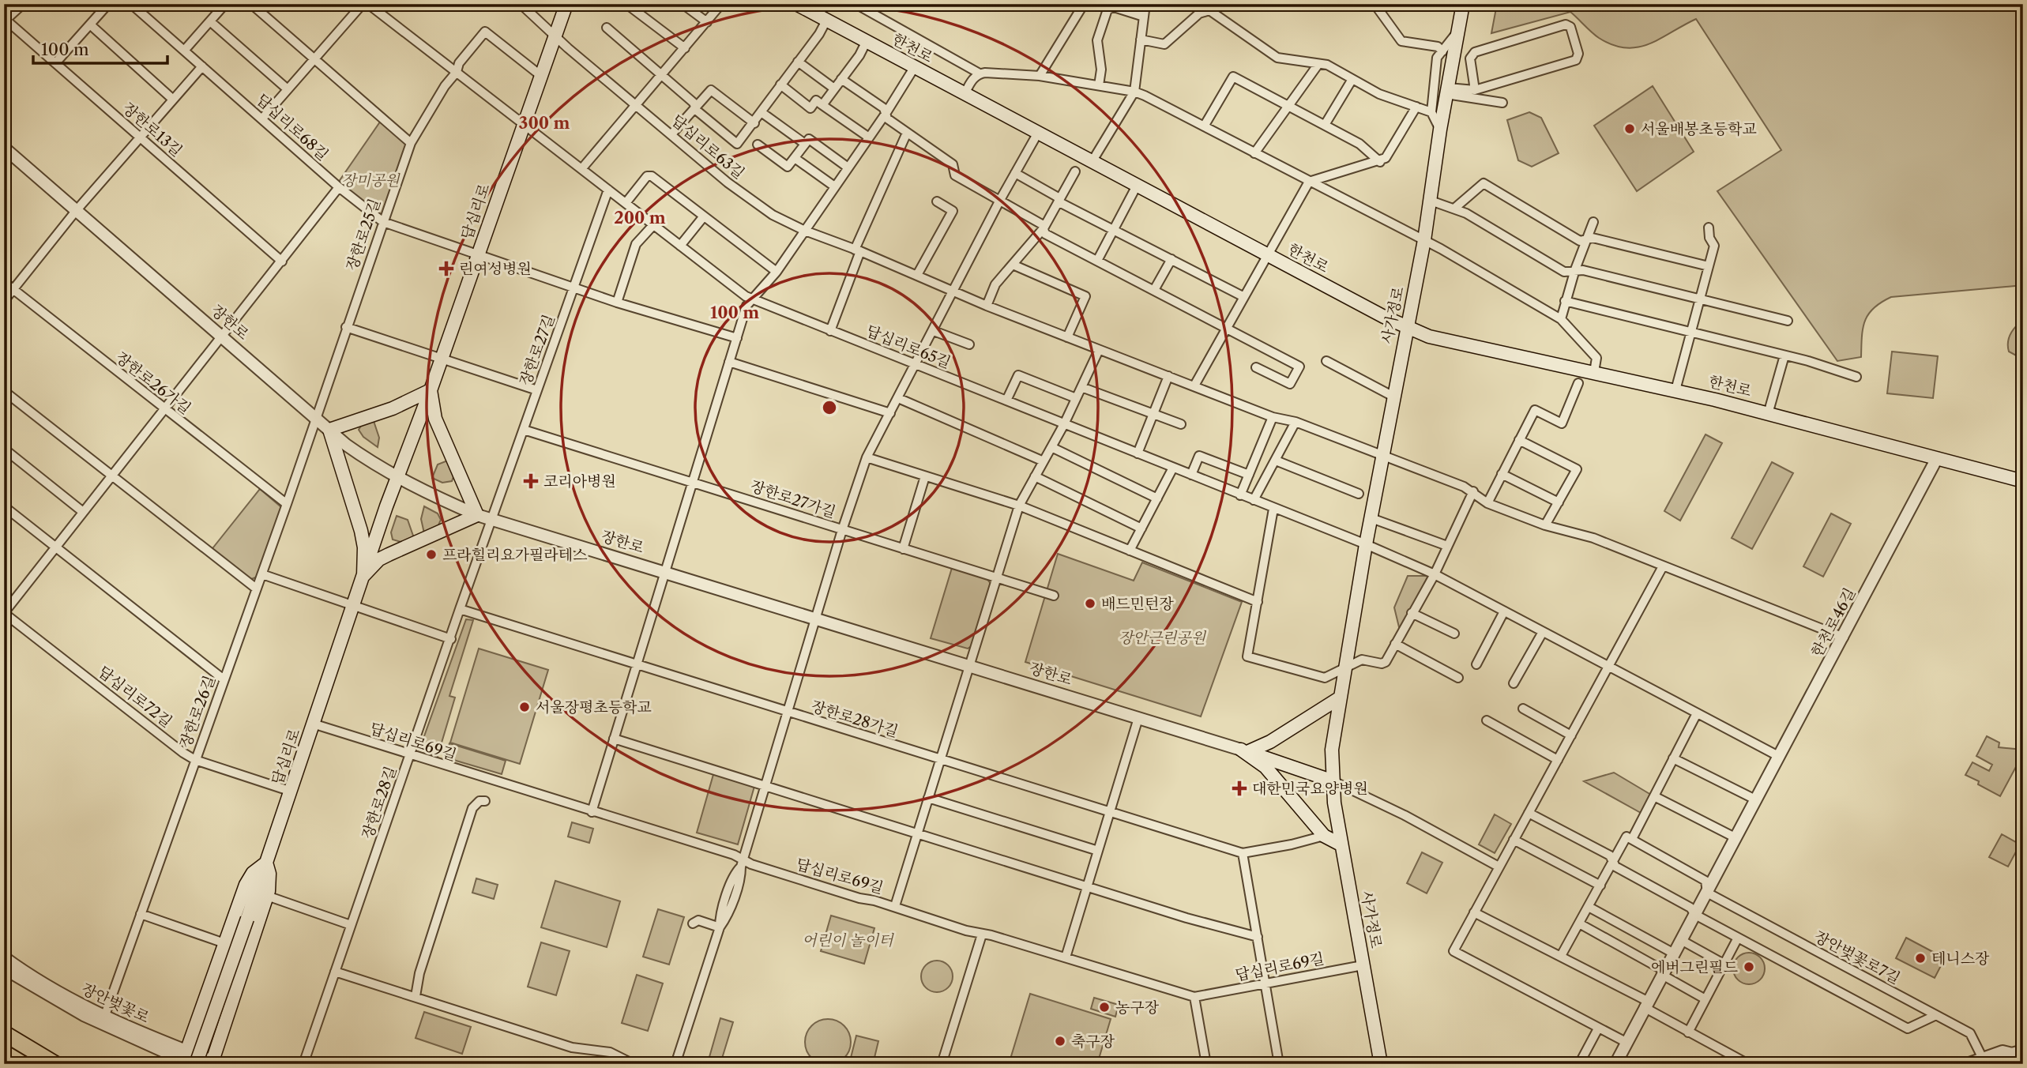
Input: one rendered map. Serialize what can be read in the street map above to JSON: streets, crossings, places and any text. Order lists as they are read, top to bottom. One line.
{"streets":{"main road":["한천로","답십리로","사가정로","장한로"],"street":["답십리로68길","장한로13길","답십리로63길","장한로25길","답십리로65길","장한로27길","장한로26가길","장한로27가길","한천로46길","답십리로72길","장한로26길","장한로28가길","답십리로69길","장한로28길","장안벚꽃로7길","장안벚꽃로"]},"crossings":[["한천로","사가정로"],["한천로","한천로46길"],["답십리로68길","답십리로"],["답십리로68길","장한로25길"],["답십리로68길","장한로27길"],["답십리로63길","답십리로"],["답십리로63길","사가정로"],["답십리로63길","한천로46길"],["답십리로","장한로"],["답십리로","답십리로65길"],["답십리로","답십리로72길"],["답십리로","답십리로69길"],["장한로25길","장한로"],["장한로25길","답십리로65길"],["장한로25길","장한로26길"],["사가정로","장한로"],["사가정로","답십리로65길"],["사가정로","답십리로69길"],["장한로","장한로27길"],["장한로","장한로26길"],["장한로","장한로28길"],["답십리로65길","장한로27길"],["답십리로65길","한천로46길"],["장한로27길","장한로27가길"],["장한로27길","장한로28길"],["장한로26가길","장한로26길"],["한천로46길","장안벚꽃로7길"],["답십리로72길","장한로26길"],["장한로26길","장안벚꽃로"],["장한로28가길","장한로28길"],["답십리로69길","장한로28길"]],"parks":["장미공원","장안근린공원","어린이 놀이터"],"places":{"other":["서울배봉초등학교","프라힐리요가필라테스","배드민턴장","서울장평초등학교","테니스장","에버그린필드","농구장","축구장"],"health":["린여성병원","코리아병원","대한민국요양병원"]},"scale_bar":"100 m","rings":["300 m","200 m","100 m"]}
